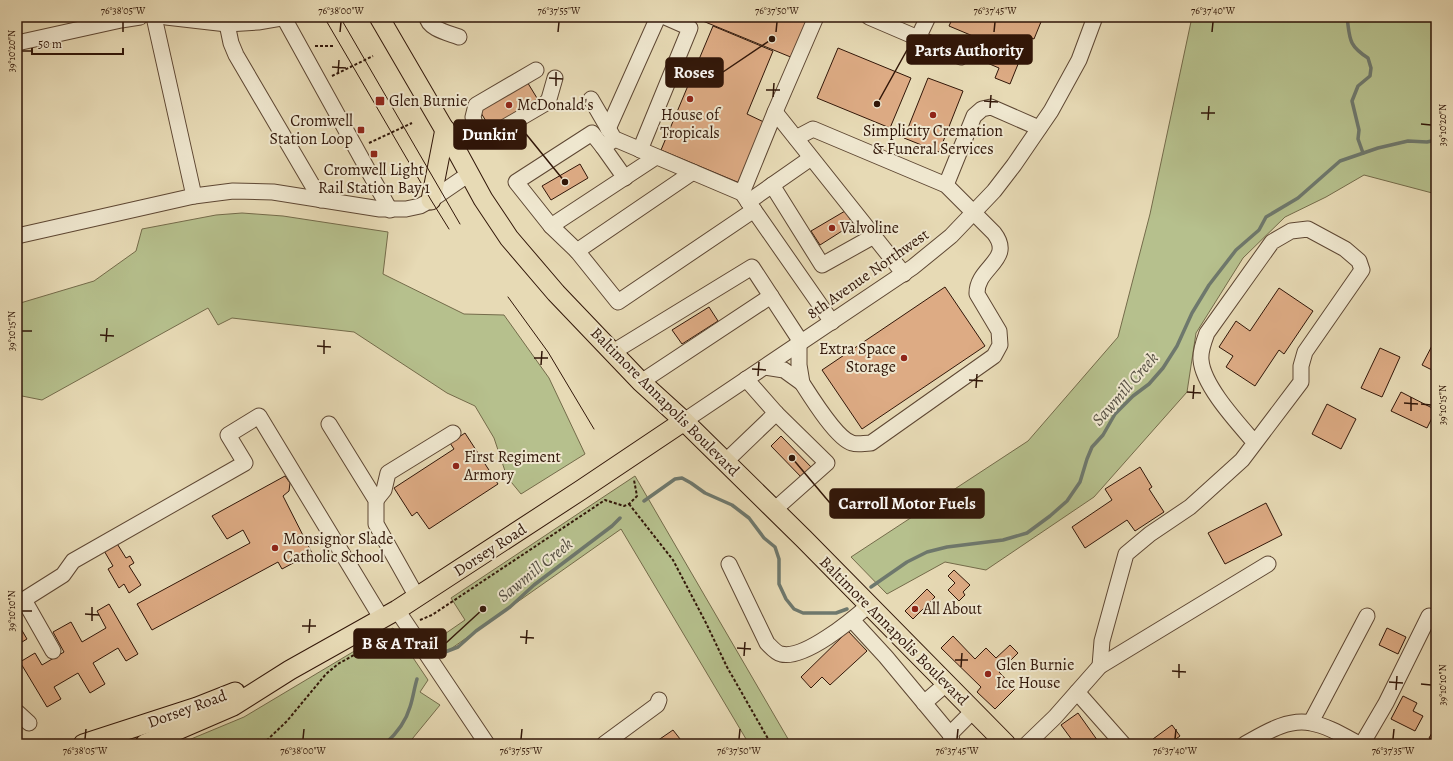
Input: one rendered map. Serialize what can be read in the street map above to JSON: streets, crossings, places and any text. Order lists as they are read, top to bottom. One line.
{"streets":{"main road":["Baltimore Annapolis Boulevard","Dorsey Road"],"street":["8th Avenue Northwest"]},"crossings":[["8th Avenue Northwest","Baltimore Annapolis Boulevard"],["8th Avenue Northwest","Dorsey Road"],["Baltimore Annapolis Boulevard","Dorsey Road"]],"water":["Sawmill Creek"],"places":{"other":["Roses","House of Tropicals","Parts Authority","McDonald's","Simplicity Cremation & Funeral Services","Dunkin'","Valvoline","Extra Space Storage","Carroll Motor Fuels","First Regiment Armory","Monsignor Slade Catholic School","B & A Trail","All About","Glen Burnie Ice House"],"transit":["Glen Burnie","Cromwell Station Loop","Cromwell Light Rail Station Bay 1"]},"scale_bar":"50 m","coordinates":["76°38'05\"W","76°38'00\"W","76°37'55\"W","76°37'50\"W","76°37'45\"W","76°37'40\"W","39°10'20\"N","39°10'15\"N","39°10'10\"N","76°37'35\"W"]}
